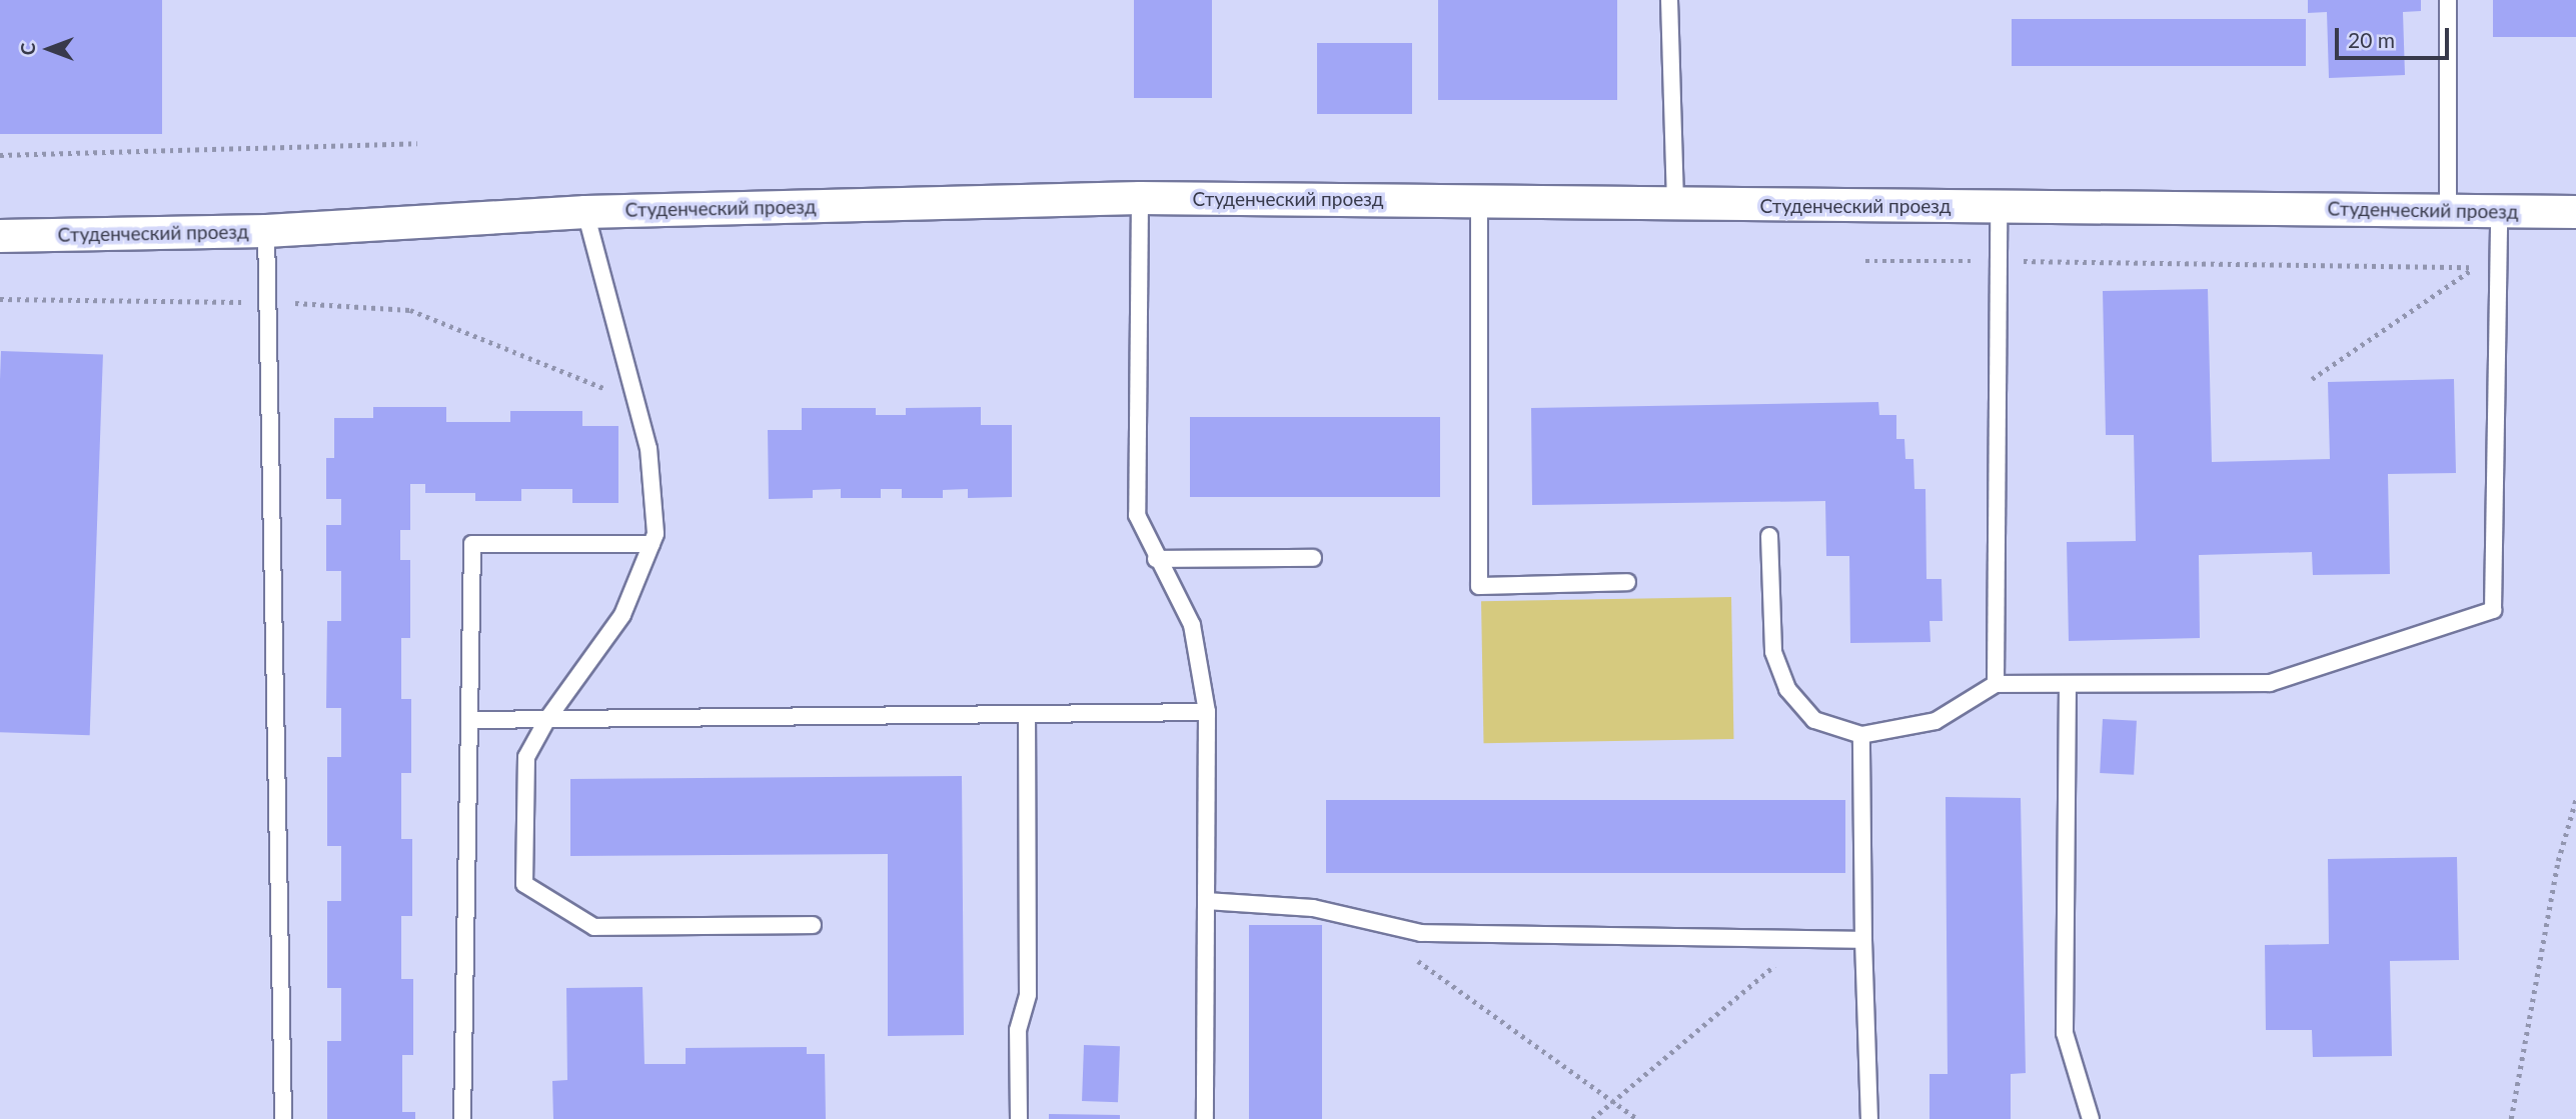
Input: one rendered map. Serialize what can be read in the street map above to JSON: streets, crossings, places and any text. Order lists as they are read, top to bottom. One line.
{"streets":{"street":["Студенческий проезд"]},"scale_bar":"20 m","north":"left"}
